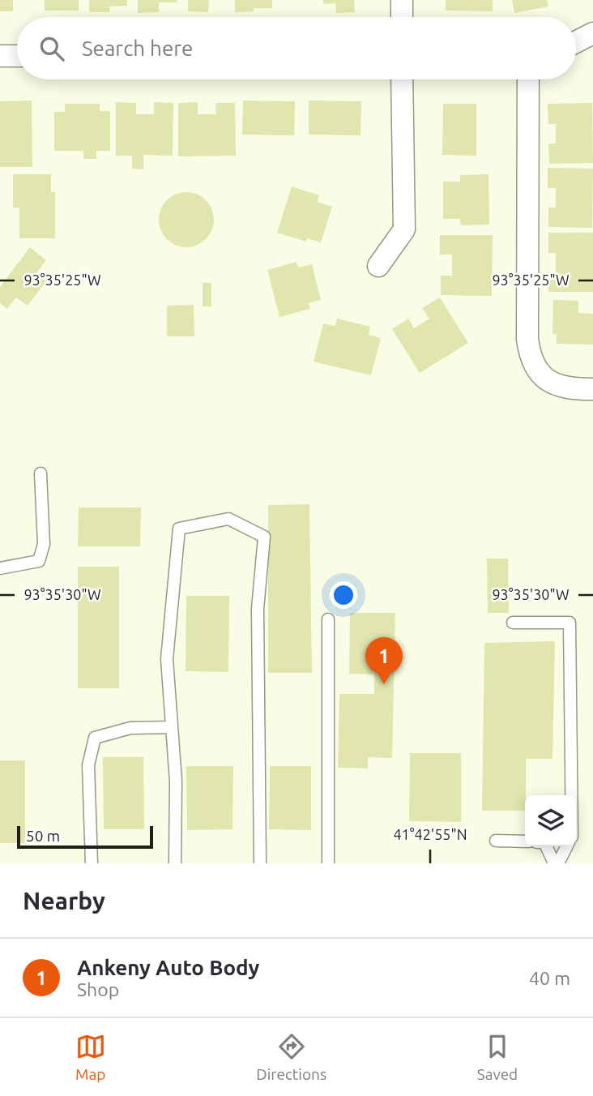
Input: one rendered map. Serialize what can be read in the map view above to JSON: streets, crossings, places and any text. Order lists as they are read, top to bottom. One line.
{"scale_bar":"50 m","page":{"search":"Search here","pins":"1","scale":"50 m","heading":"Nearby","list":[{"mark":"1","name":"Ankeny Auto Body","note":"Shop","value":"40 m"}],"nav":["Map","Directions","Saved"]},"coordinates":["93°35'25\"W","93°35'30\"W","41°42'55\"N"]}
